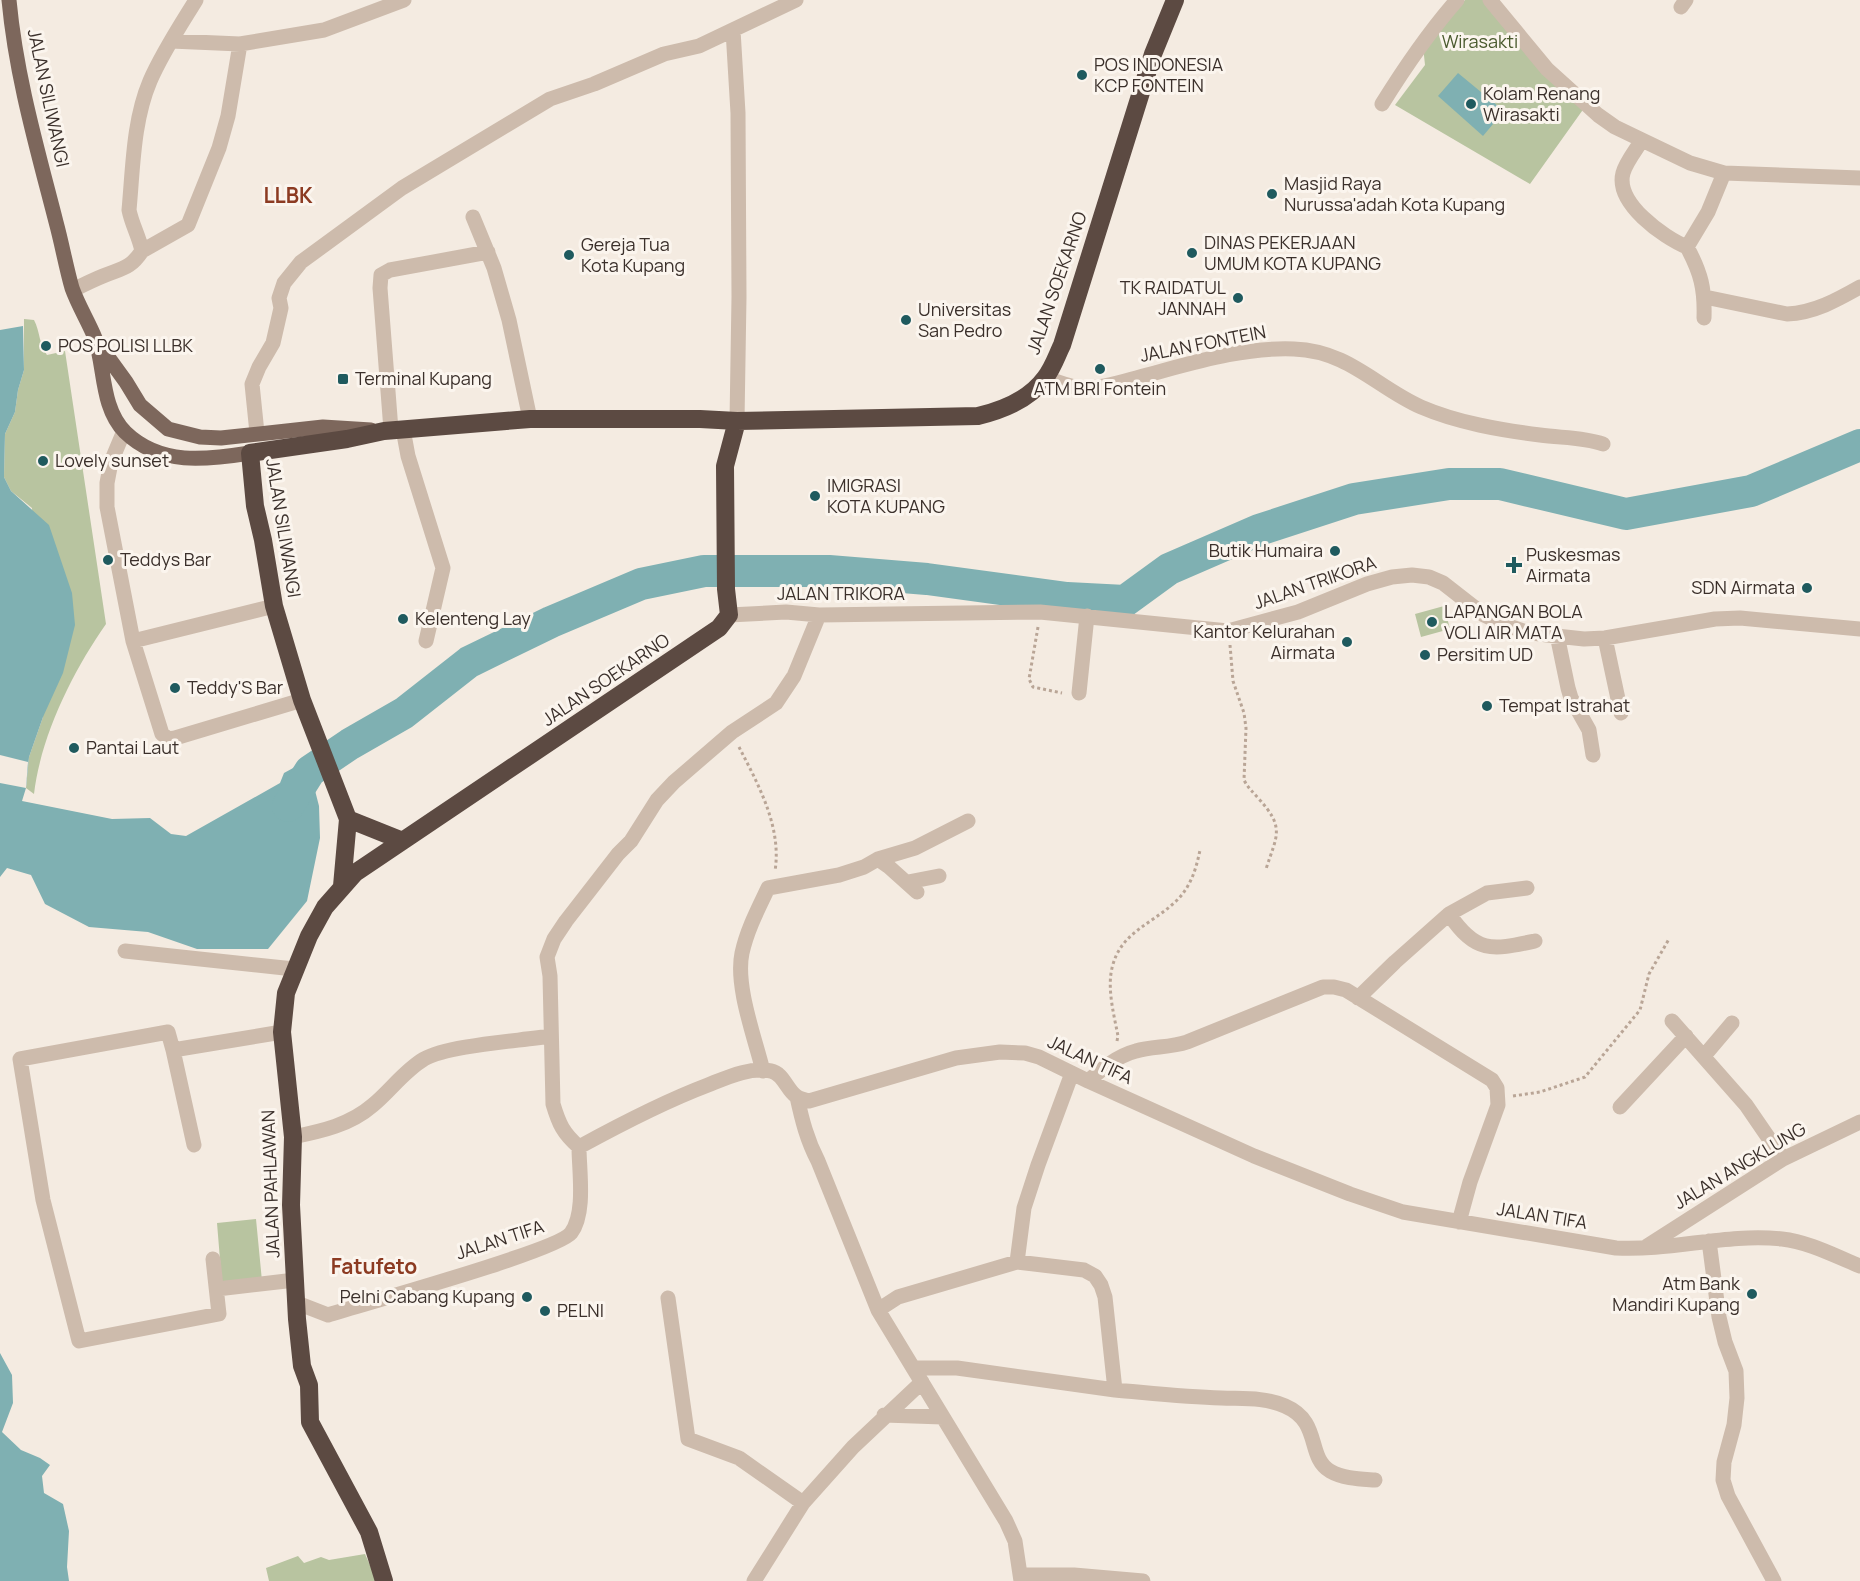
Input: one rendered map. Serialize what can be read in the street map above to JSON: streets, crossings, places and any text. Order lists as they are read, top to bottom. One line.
{"streets":{"highway":["JALAN SILIWANGI","JALAN SOEKARNO","JALAN PAHLAWAN"],"street":["JALAN FONTEIN","JALAN TRIKORA","JALAN TIFA","JALAN ANGKLUNG"]},"crossings":[["JALAN SILIWANGI","JALAN SOEKARNO"],["JALAN SOEKARNO","JALAN FONTEIN"],["JALAN SOEKARNO","JALAN TRIKORA"],["JALAN SOEKARNO","JALAN PAHLAWAN"],["JALAN TIFA","JALAN ANGKLUNG"],["JALAN TIFA","JALAN PAHLAWAN"]],"districts":["LLBK","Fatufeto"],"parks":["Wirasakti"],"places":{"other":["POS INDONESIA KCP FONTEIN","Kolam Renang Wirasakti","Masjid Raya Nurussa'adah Kota Kupang","DINAS PEKERJAAN UMUM KOTA KUPANG","Gereja Tua Kota Kupang","TK RAIDATUL JANNAH","Universitas San Pedro","POS POLISI LLBK","ATM BRI Fontein","Lovely sunset","IMIGRASI KOTA KUPANG","Butik Humaira","Teddys Bar","SDN Airmata","Kelenteng Lay","LAPANGAN BOLA VOLI AIR MATA","Kantor Kelurahan Airmata","Persitim UD","Teddy'S Bar","Tempat Istrahat","Pantai Laut","Atm Bank Mandiri Kupang","Pelni Cabang Kupang","PELNI"],"transit":["Terminal Kupang"],"health":["Puskesmas Airmata"]}}
